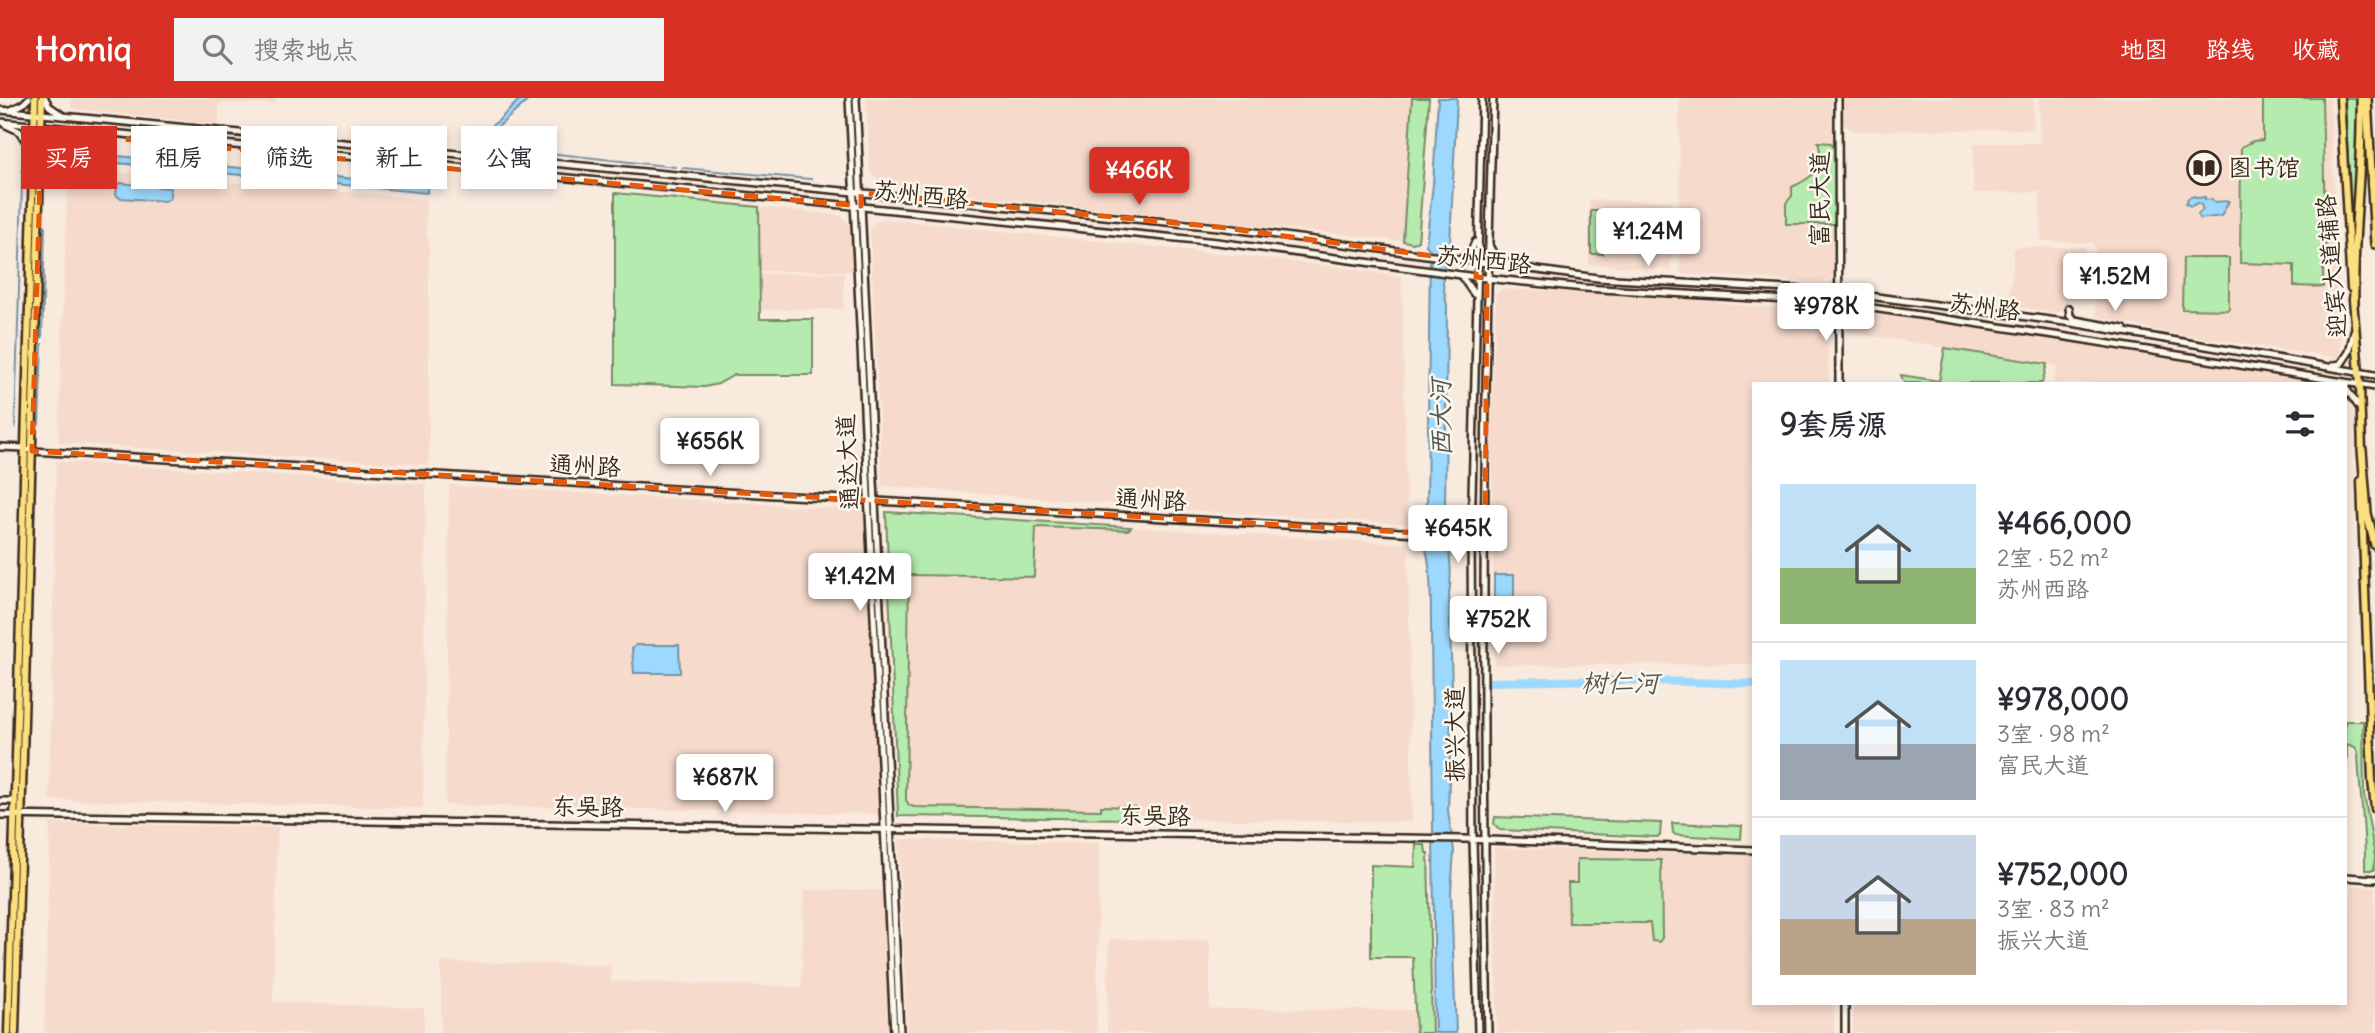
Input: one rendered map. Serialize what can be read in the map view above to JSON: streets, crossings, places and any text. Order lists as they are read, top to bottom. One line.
{"streets":{"main road":["苏州西路","富民大道","迎宾大道辅路","苏州路","通达大道","通州路","振兴大道","东吴路"]},"crossings":[["苏州西路","富民大道"],["苏州西路","苏州路"],["苏州西路","通达大道"],["苏州西路","振兴大道"],["富民大道","苏州路"],["迎宾大道辅路","苏州路"],["通达大道","通州路"],["通达大道","东吴路"],["通州路","振兴大道"],["振兴大道","东吴路"]],"water":["西大河","树仁河"],"places":{"library":["图书馆"]},"page":{"header":"Homiq","search":"搜索地点","nav":["地图","路线","收藏"],"chip":["买房","租房","筛选","新上","公寓"],"price":["¥466K","¥1.24M","¥1.52M","¥978K","¥656K","¥645K","¥1.42M","¥752K","¥687K"],"heading":"9套房源","list":[{"name":"¥466,000","note":"2室 · 52 m² · 苏州西路"},{"name":"¥978,000","note":"3室 · 98 m² · 富民大道"},{"name":"¥752,000","note":"3室 · 83 m² · 振兴大道"}]}}
